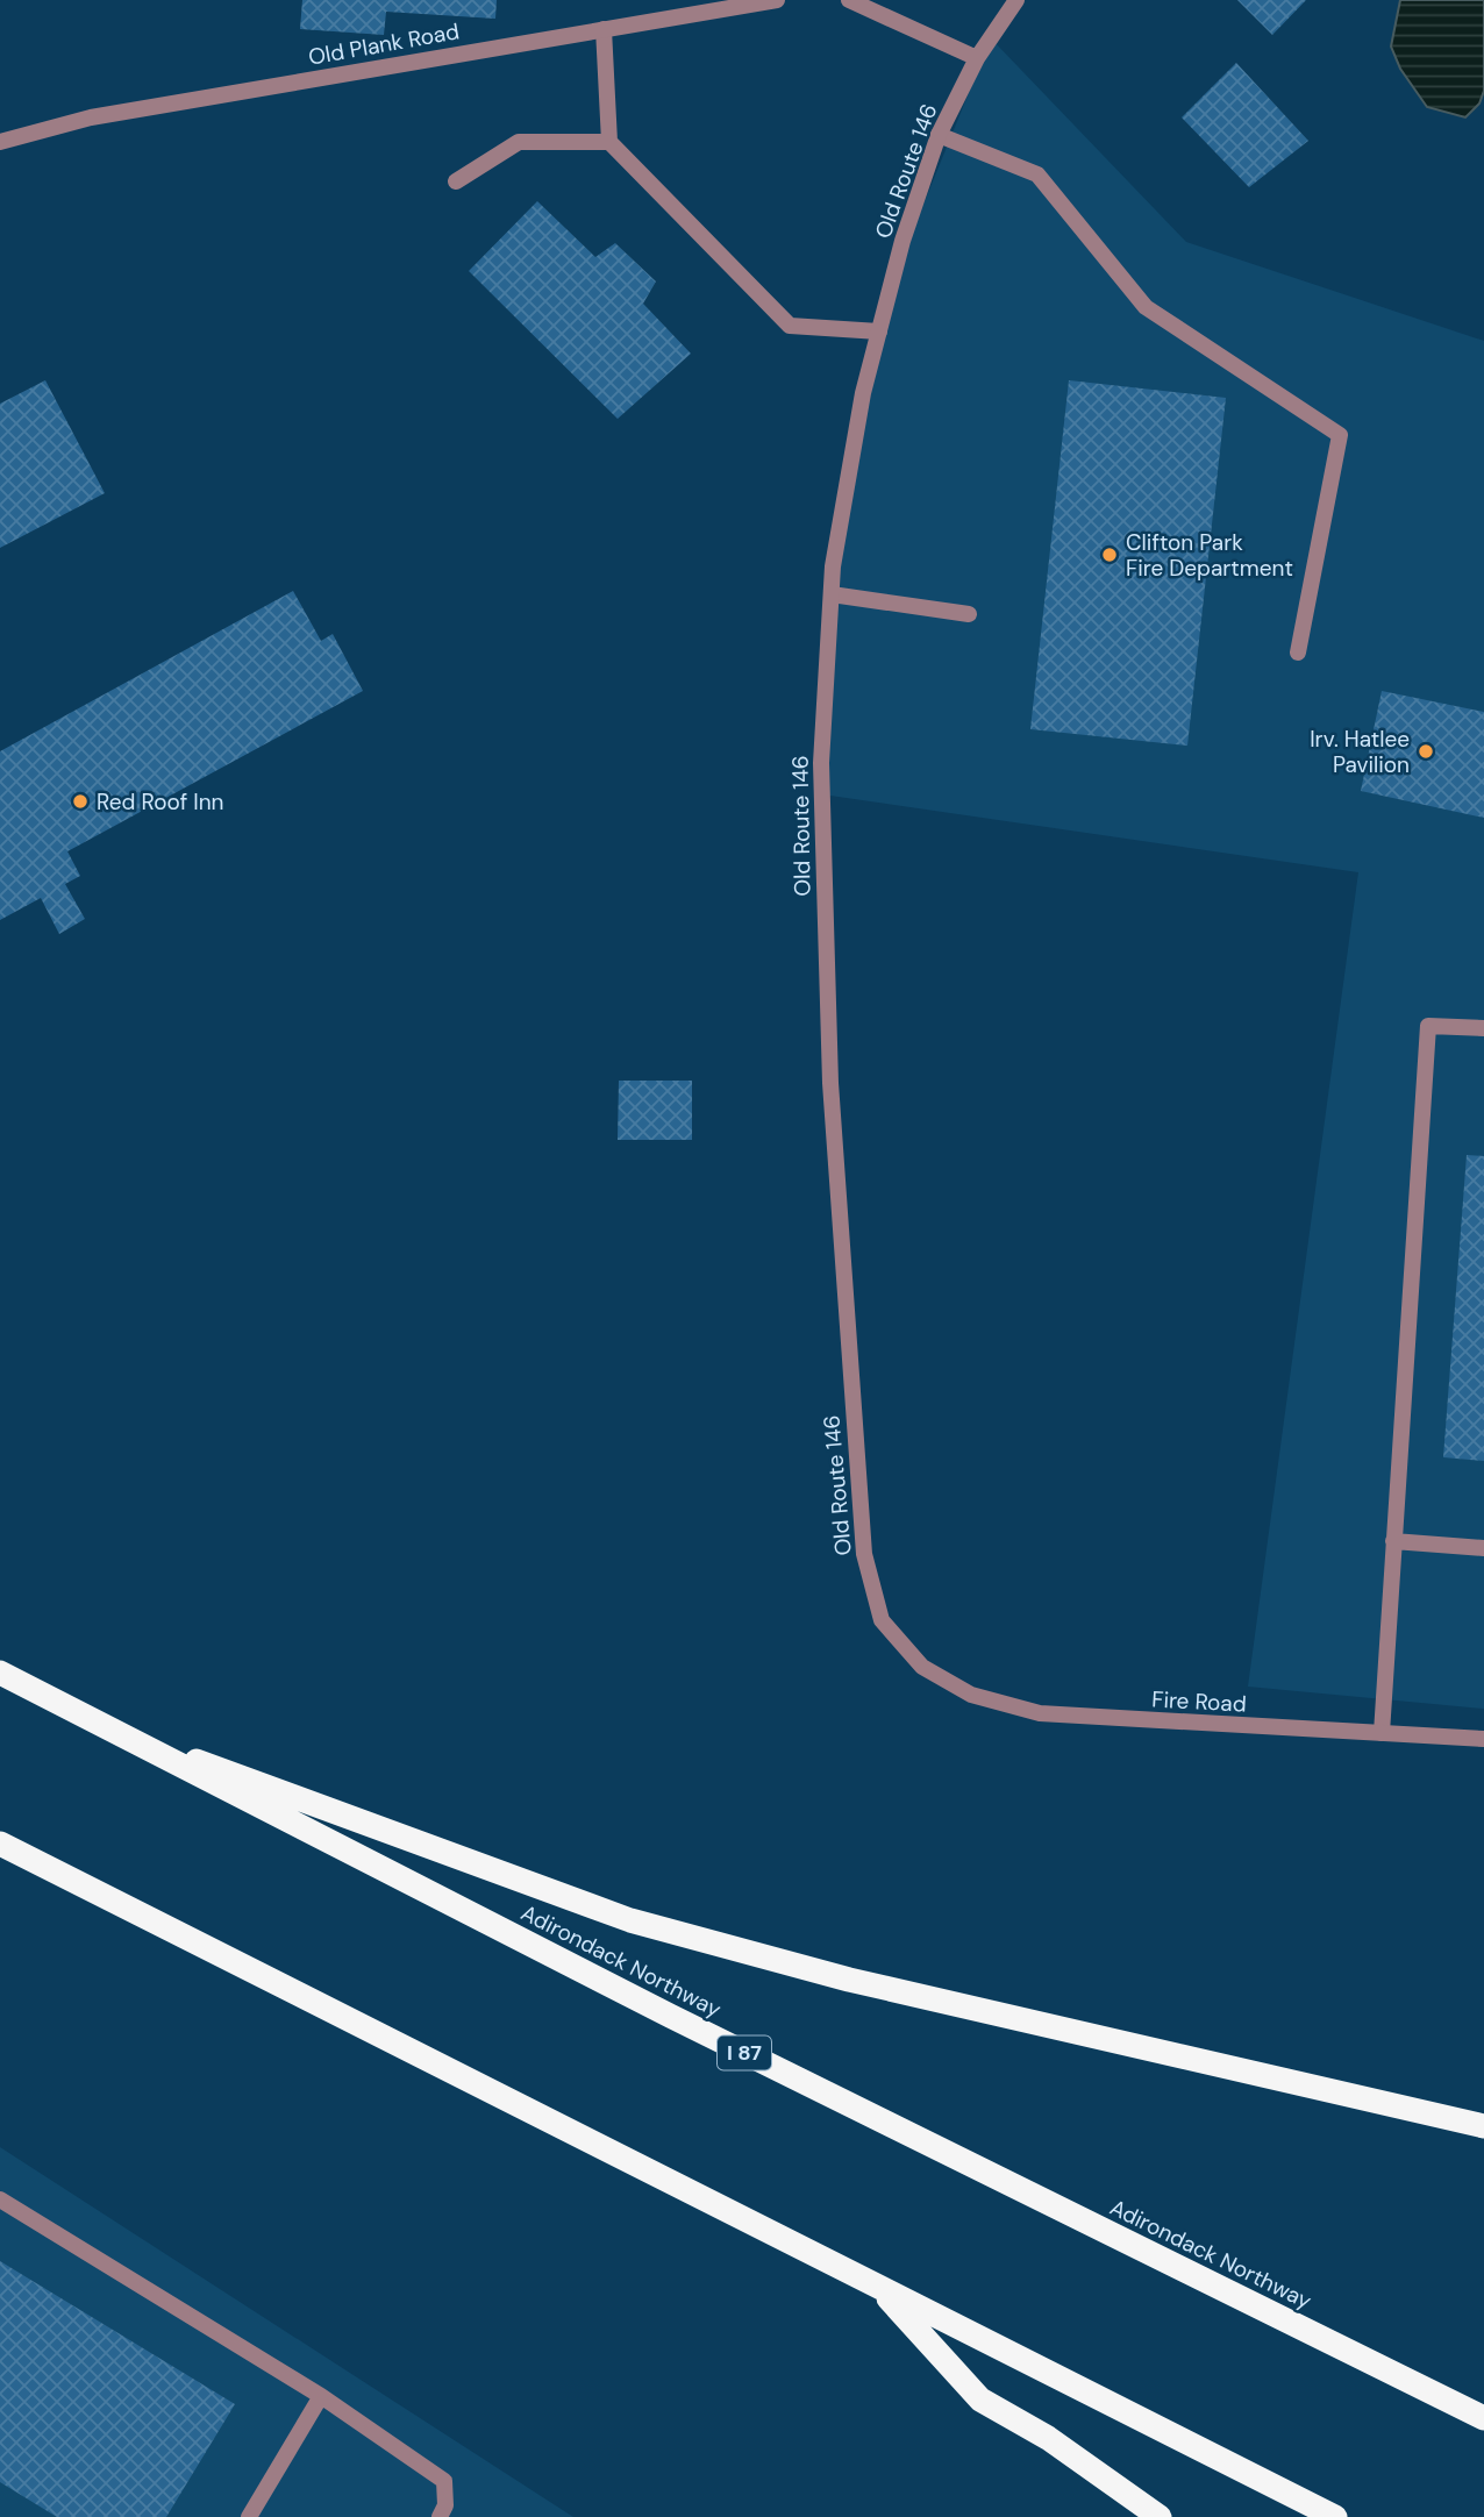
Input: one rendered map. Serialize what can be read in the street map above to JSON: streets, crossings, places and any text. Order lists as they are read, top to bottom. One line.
{"streets":{"highway":["Adirondack Northway","I 87"],"street":["Old Plank Road","Old Route 146","Fire Road"]},"crossings":[["Old Route 146","Fire Road"]],"places":["Clifton Park Fire Department","Irv. Hatlee Pavilion","Red Roof Inn"]}
